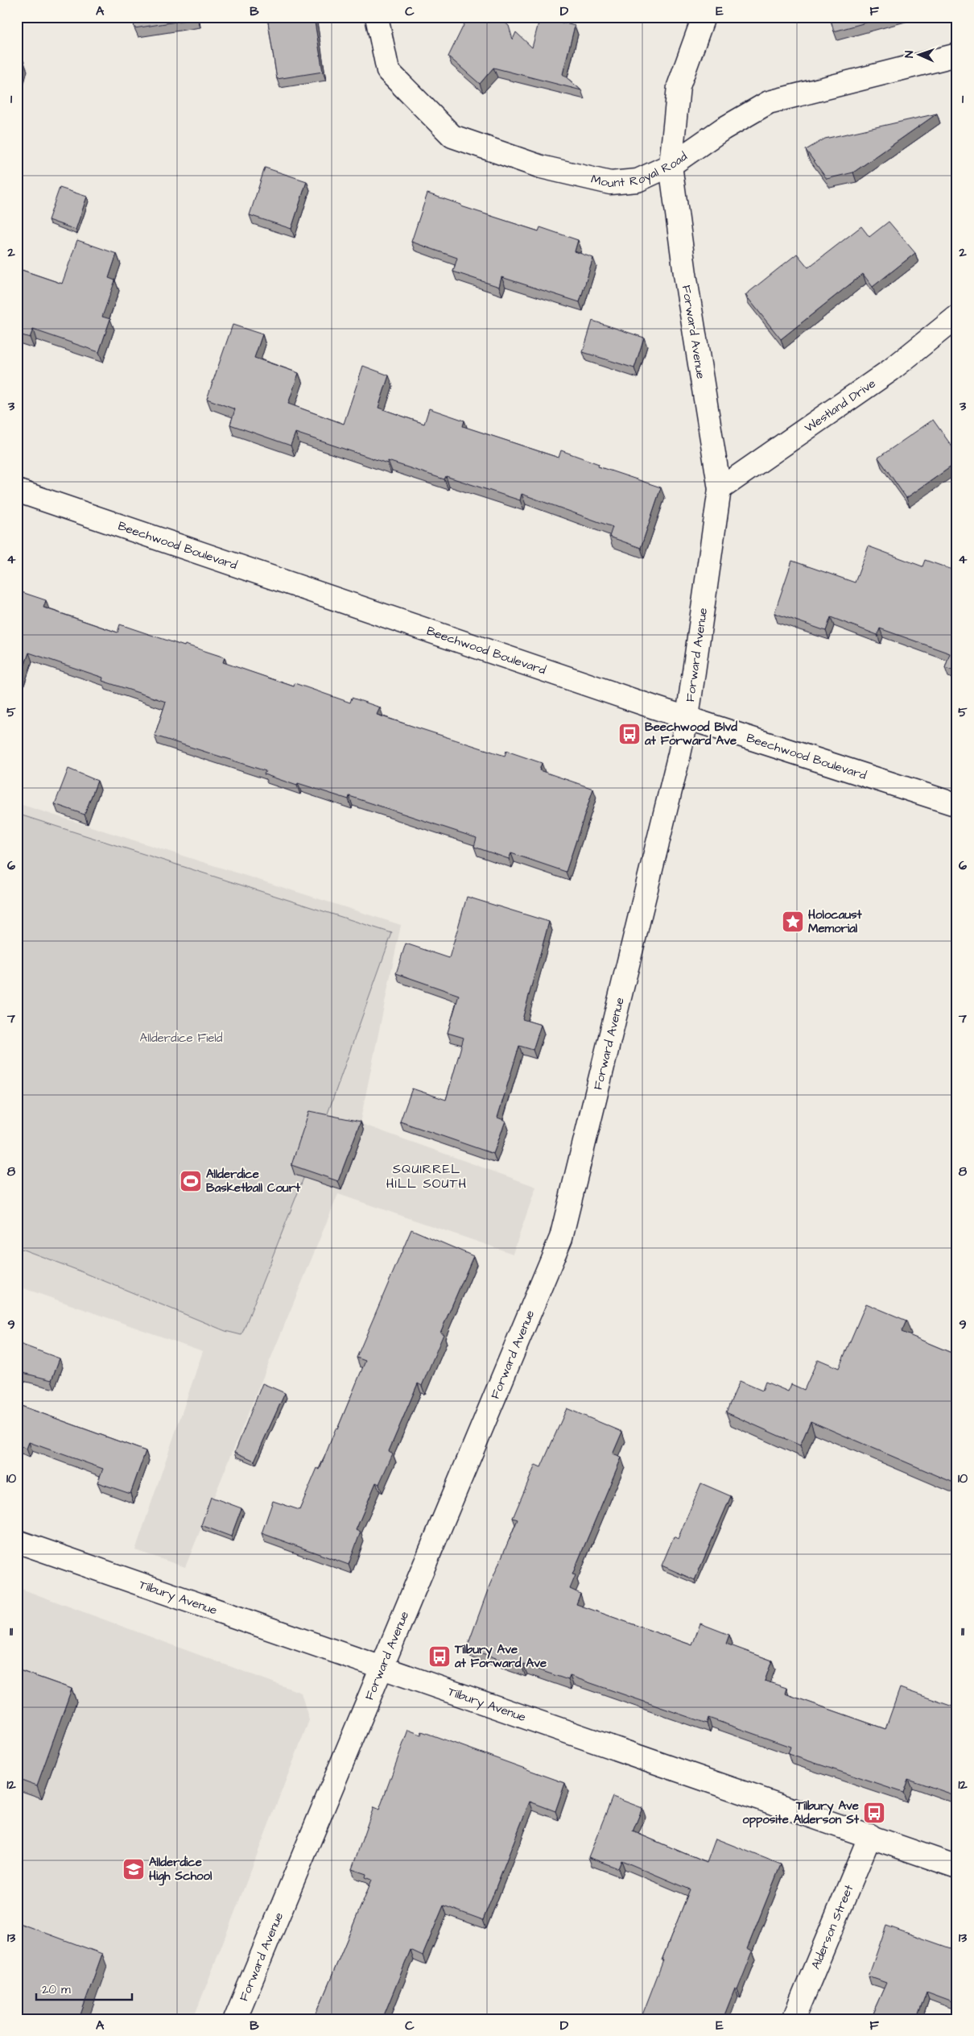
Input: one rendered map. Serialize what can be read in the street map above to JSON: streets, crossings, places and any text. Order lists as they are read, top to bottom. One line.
{"streets":{"street":["Mount Royal Road","Forward Avenue","Westland Drive","Beechwood Boulevard","Tilbury Avenue","Alderson Street"]},"crossings":[["Mount Royal Road","Forward Avenue"],["Forward Avenue","Westland Drive"],["Forward Avenue","Beechwood Boulevard"],["Forward Avenue","Tilbury Avenue"],["Tilbury Avenue","Alderson Street"]],"districts":["SQUIRREL HILL SOUTH"],"parks":["Allderdice Field"],"places":{"bus stop":["Beechwood Blvd at Forward Ave","Tilbury Ave at Forward Ave","Tilbury Ave opposite Alderson St"],"place":["Holocaust Memorial"],"sports":["Allderdice Basketball Court"],"school or university":["Allderdice High School"]},"scale_bar":"20 m","north":"left","grid":{"columns":["A","B","C","D","E","F"],"rows":["1","2","3","4","5","6","7","8","9","10","11","12","13"]}}
